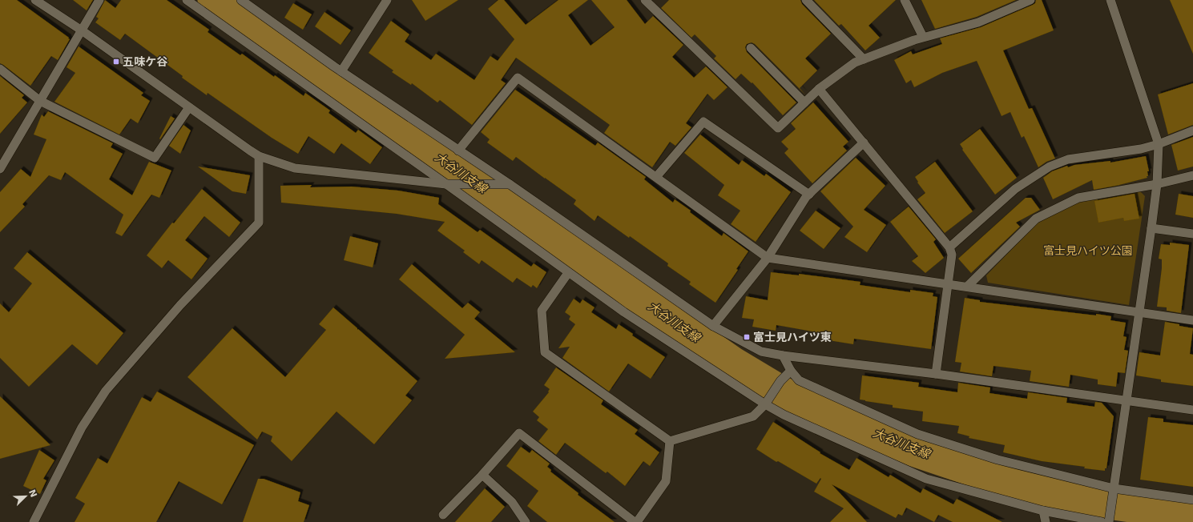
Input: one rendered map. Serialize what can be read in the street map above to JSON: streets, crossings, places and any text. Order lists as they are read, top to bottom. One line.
{"water":["大谷川支線"],"parks":["富士見ハイツ公園"],"places":{"transit":["五味ケ谷","富士見ハイツ東"]},"north":"top right"}
